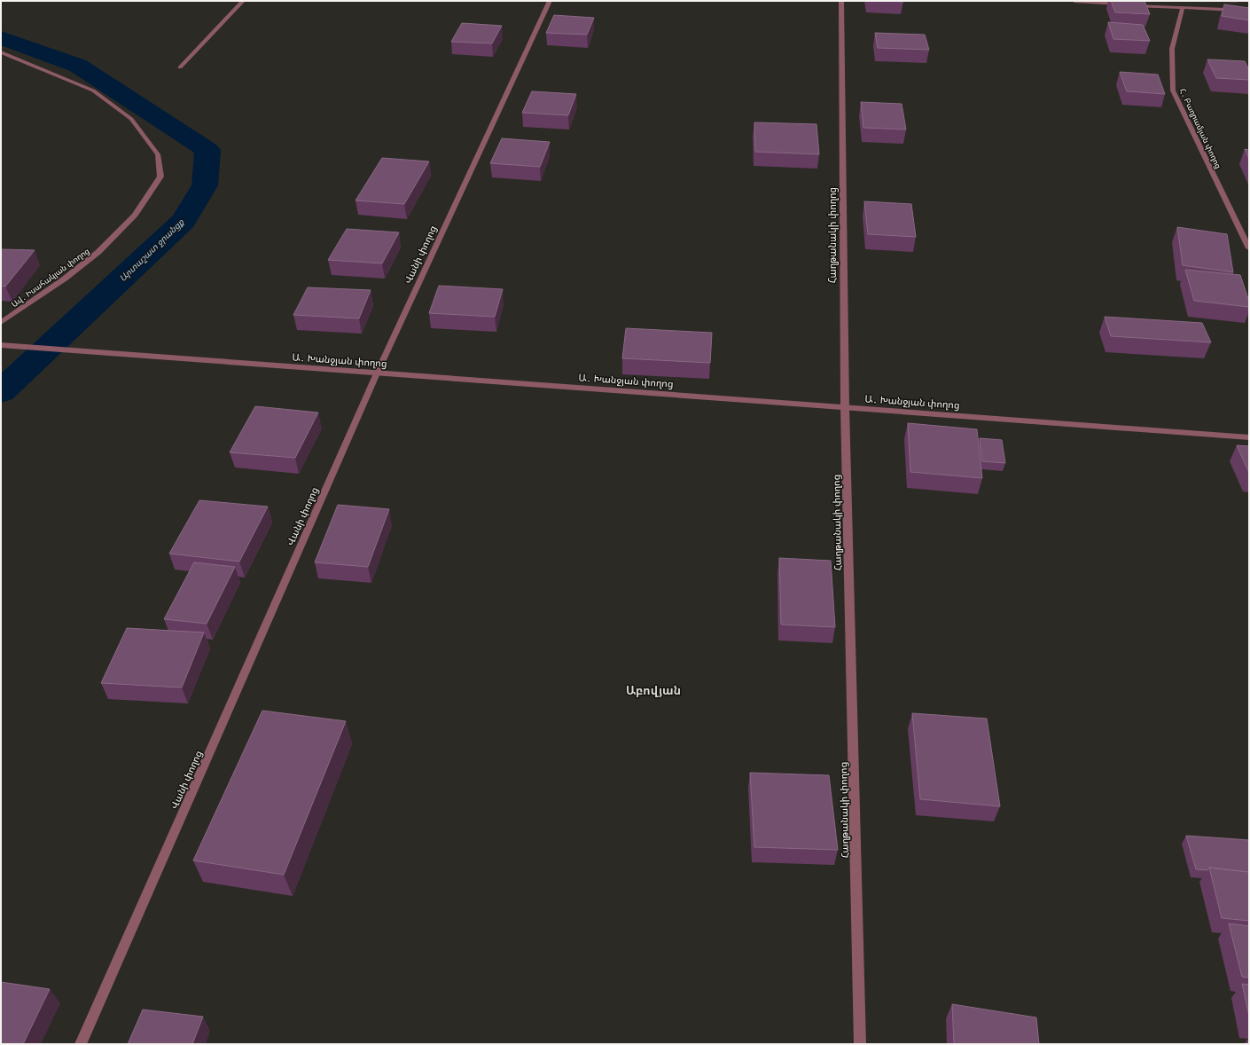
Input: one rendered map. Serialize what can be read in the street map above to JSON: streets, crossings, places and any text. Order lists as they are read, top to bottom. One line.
{"streets":{"street":["Հ․ Բաղրամյան փողոց","Հաղթանակի փողոց","Վանի փողոց","Ավ․ Իսահակյան փողոց","Ա․ Խանջյան փողոց"]},"crossings":[["Հաղթանակի փողոց","Ա․ Խանջյան փողոց"],["Վանի փողոց","Ա․ Խանջյան փողոց"]],"districts":["Աբովյան"],"water":["Արտաշատ ջրանցք"]}
